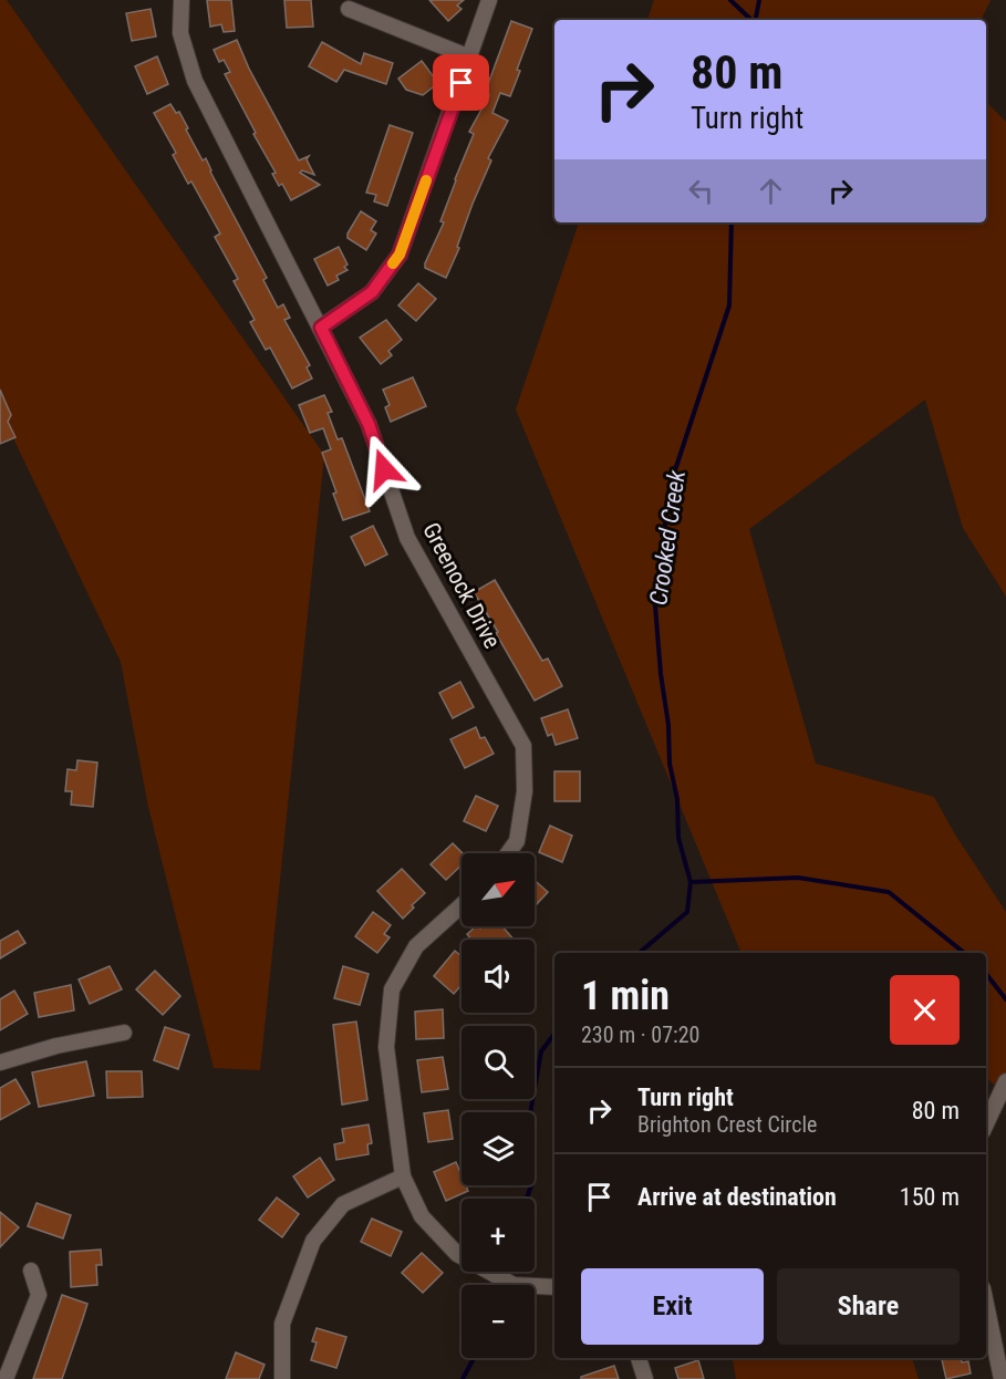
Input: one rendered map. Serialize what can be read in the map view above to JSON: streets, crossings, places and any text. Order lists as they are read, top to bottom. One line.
{"streets":{"street":["Greenock Drive"]},"water":["Crooked Creek"],"north":"top right","page":{"turn":["80 m","Turn right"],"map_buttons":["+","−"],"heading":["1 min","230 m · 07:20"],"list":[{"name":"Turn right","note":"Brighton Crest Circle","value":"80 m"},{"name":"Arrive at destination","value":"150 m"}],"buttons":["Exit","Share"]}}
